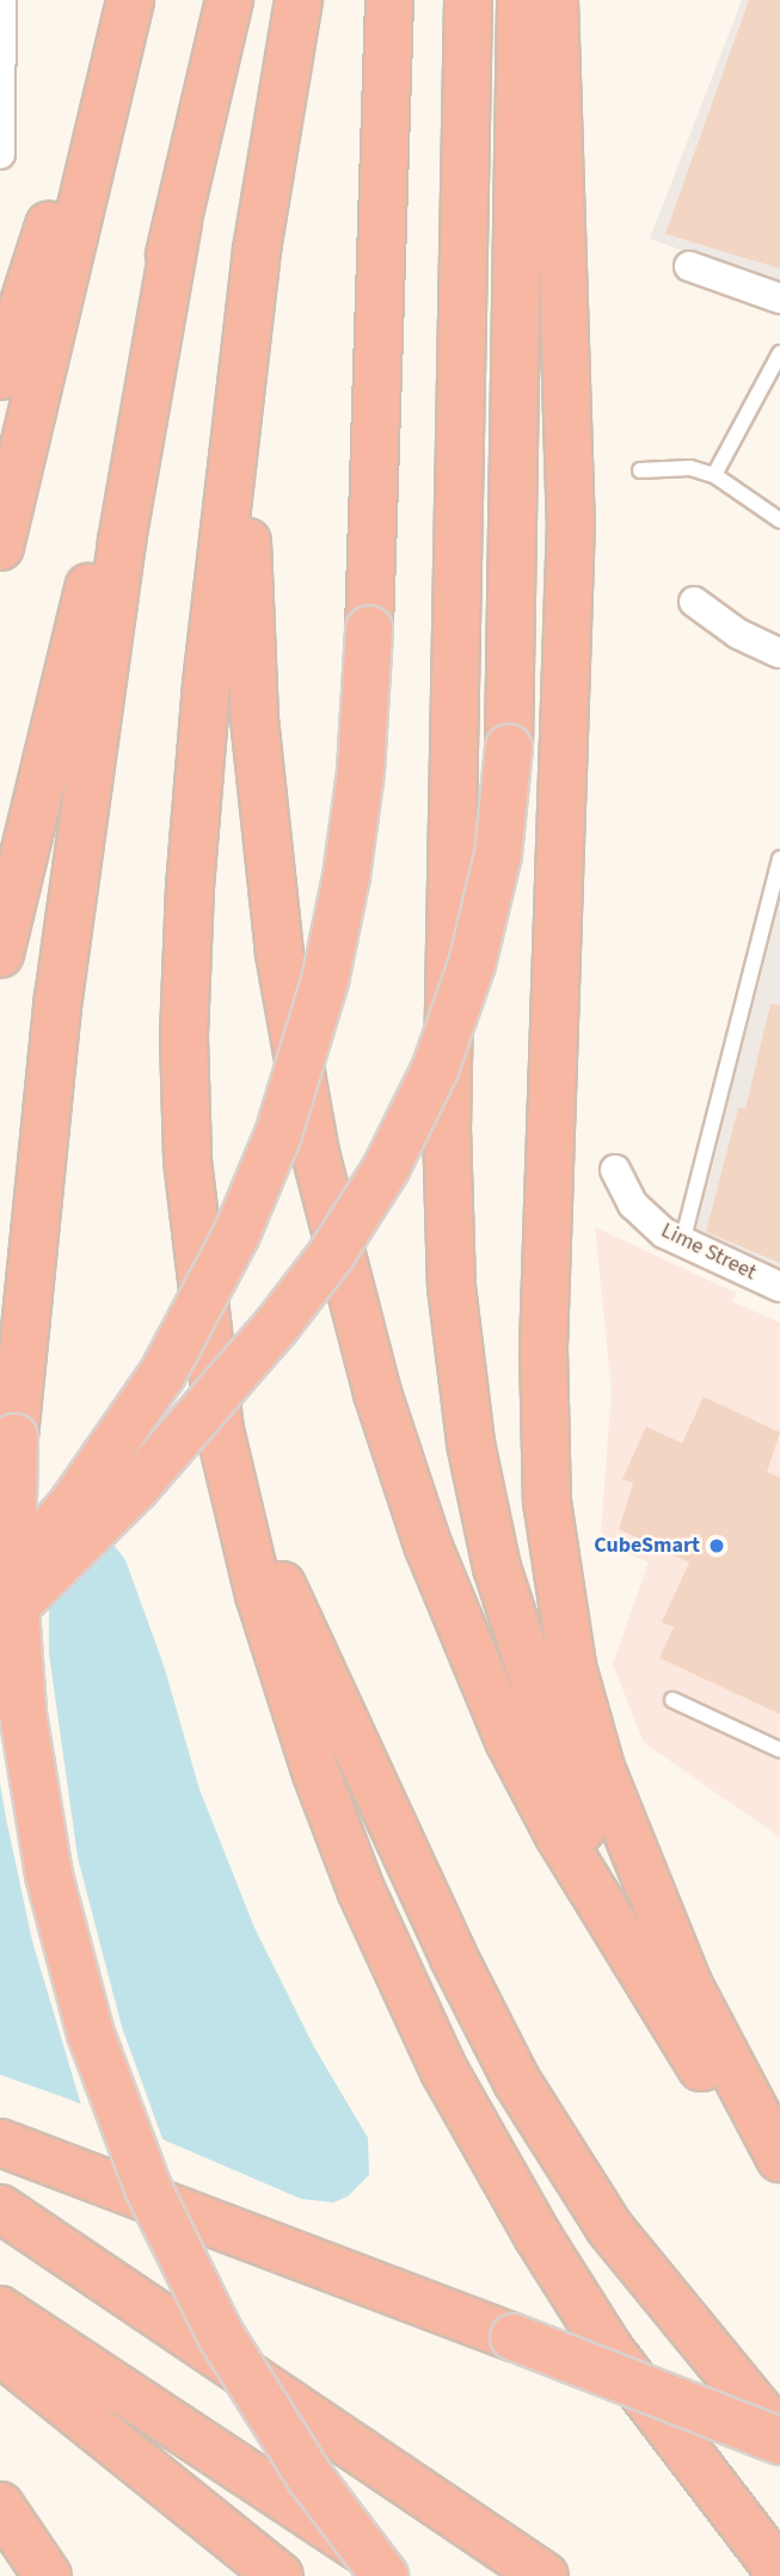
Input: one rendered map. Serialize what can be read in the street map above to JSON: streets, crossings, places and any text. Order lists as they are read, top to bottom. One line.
{"streets":{"street":["Lime Street"]},"places":["CubeSmart"]}
